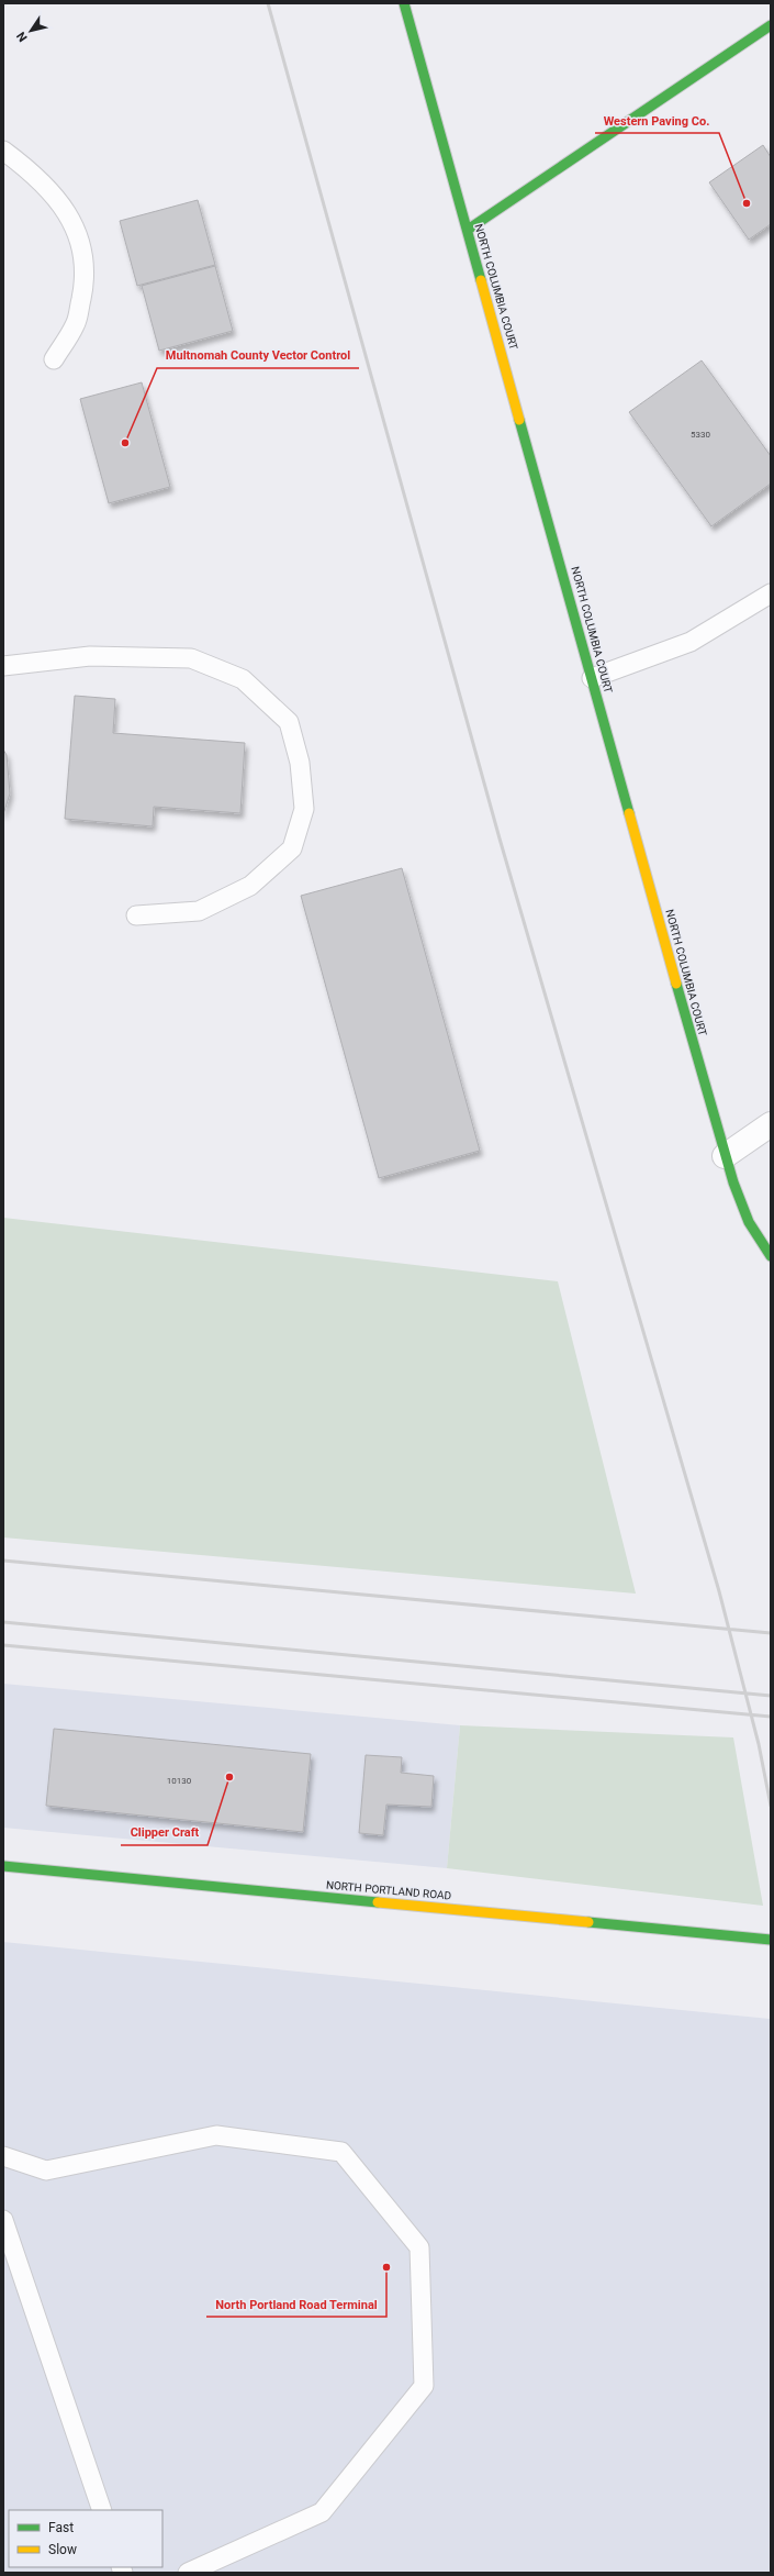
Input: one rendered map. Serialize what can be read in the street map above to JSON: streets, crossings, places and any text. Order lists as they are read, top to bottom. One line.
{"streets":{"street":["NORTH COLUMBIA COURT","NORTH PORTLAND ROAD"]},"places":["Western Paving Co.","Multnomah County Vector Control","Clipper Craft","North Portland Road Terminal"],"house_numbers":["5330","10130"],"legend":["Fast","Slow"],"north":"bottom left"}
